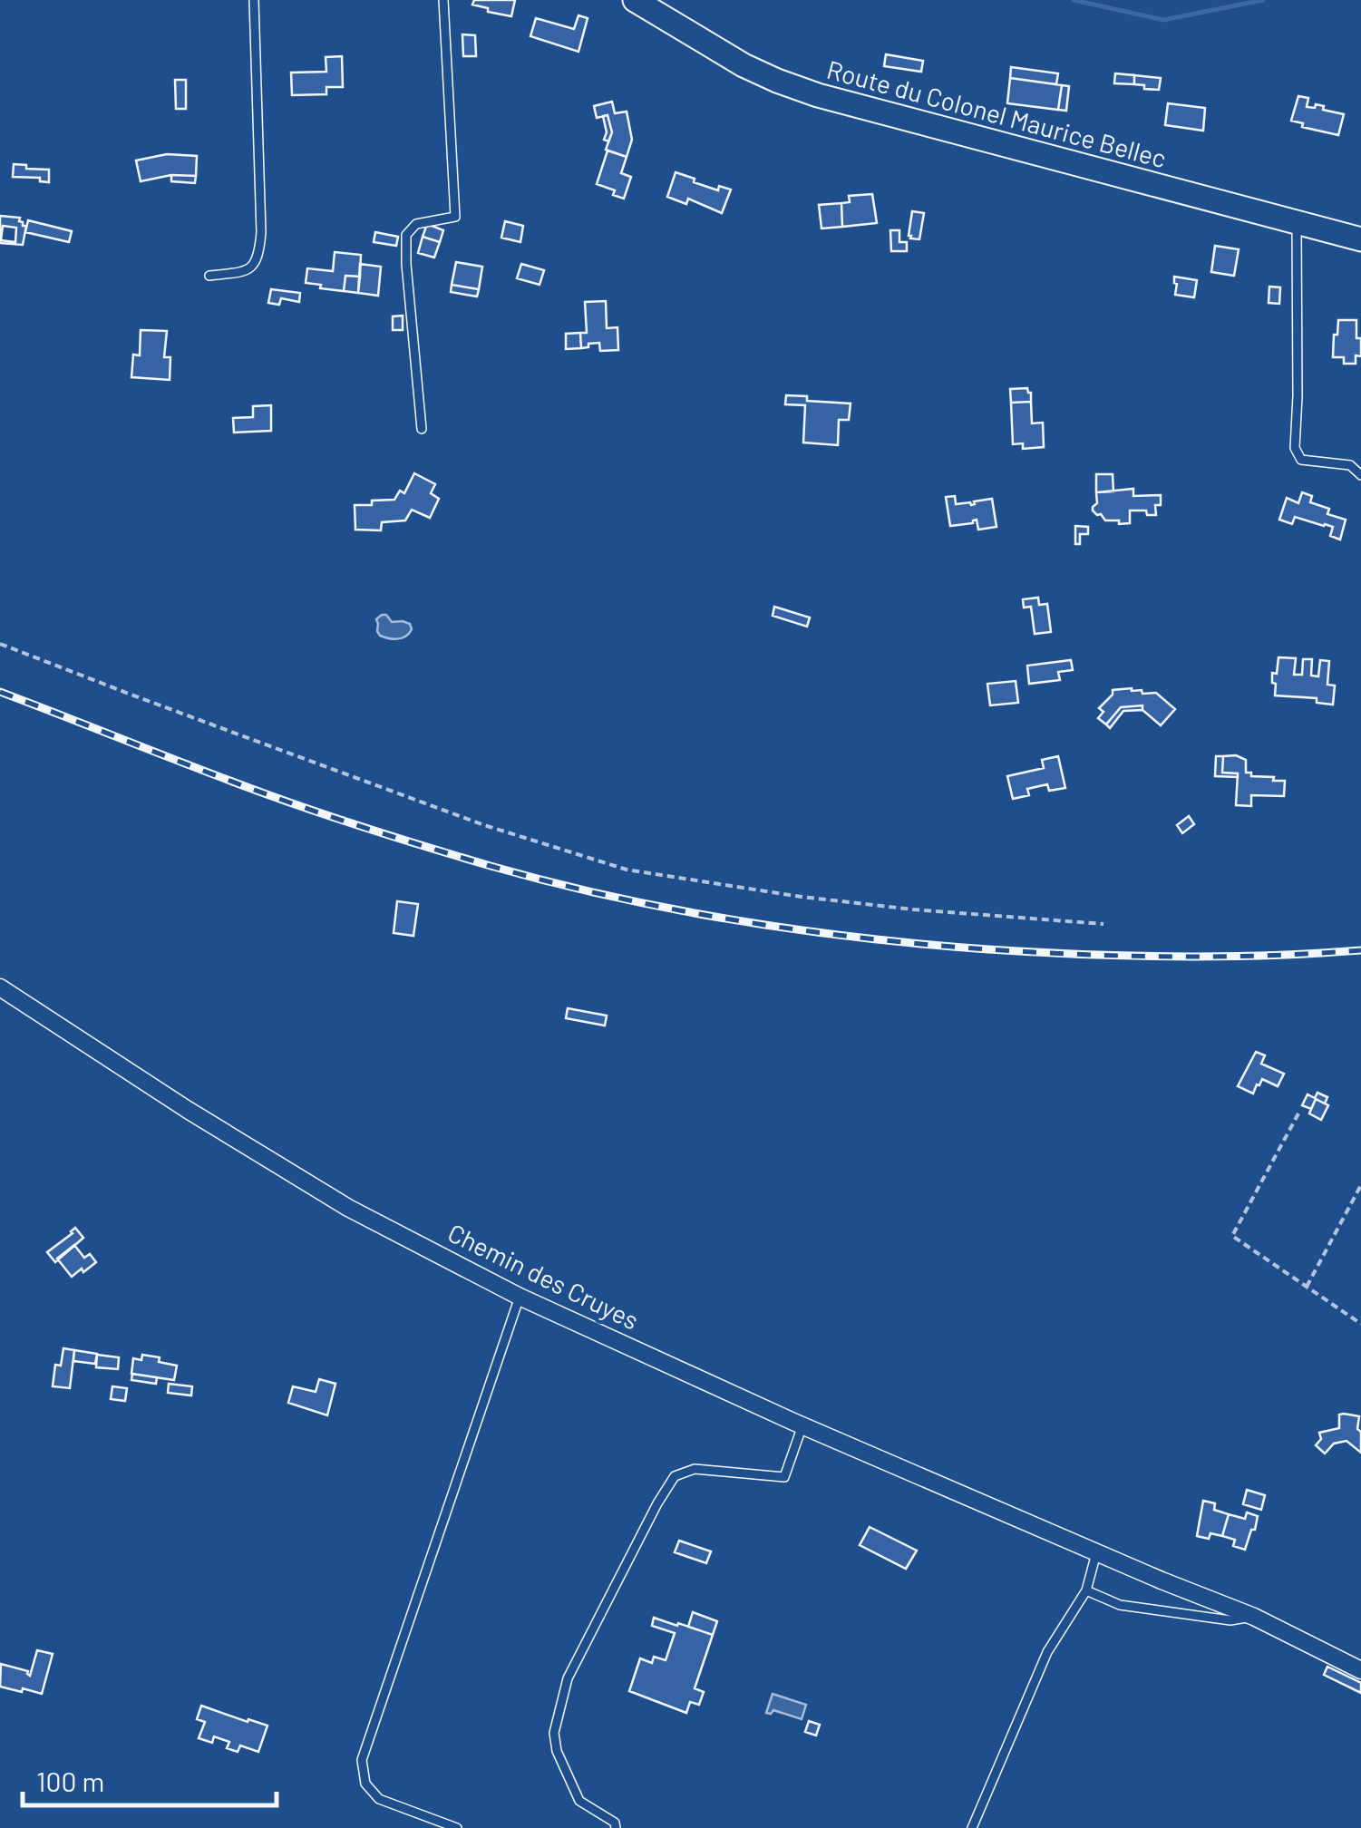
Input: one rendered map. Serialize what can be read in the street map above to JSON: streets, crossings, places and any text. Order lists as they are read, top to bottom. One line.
{"streets":{"main road":["Route du Colonel Maurice Bellec"],"street":["Chemin des Cruyes"]},"scale_bar":"100 m"}
